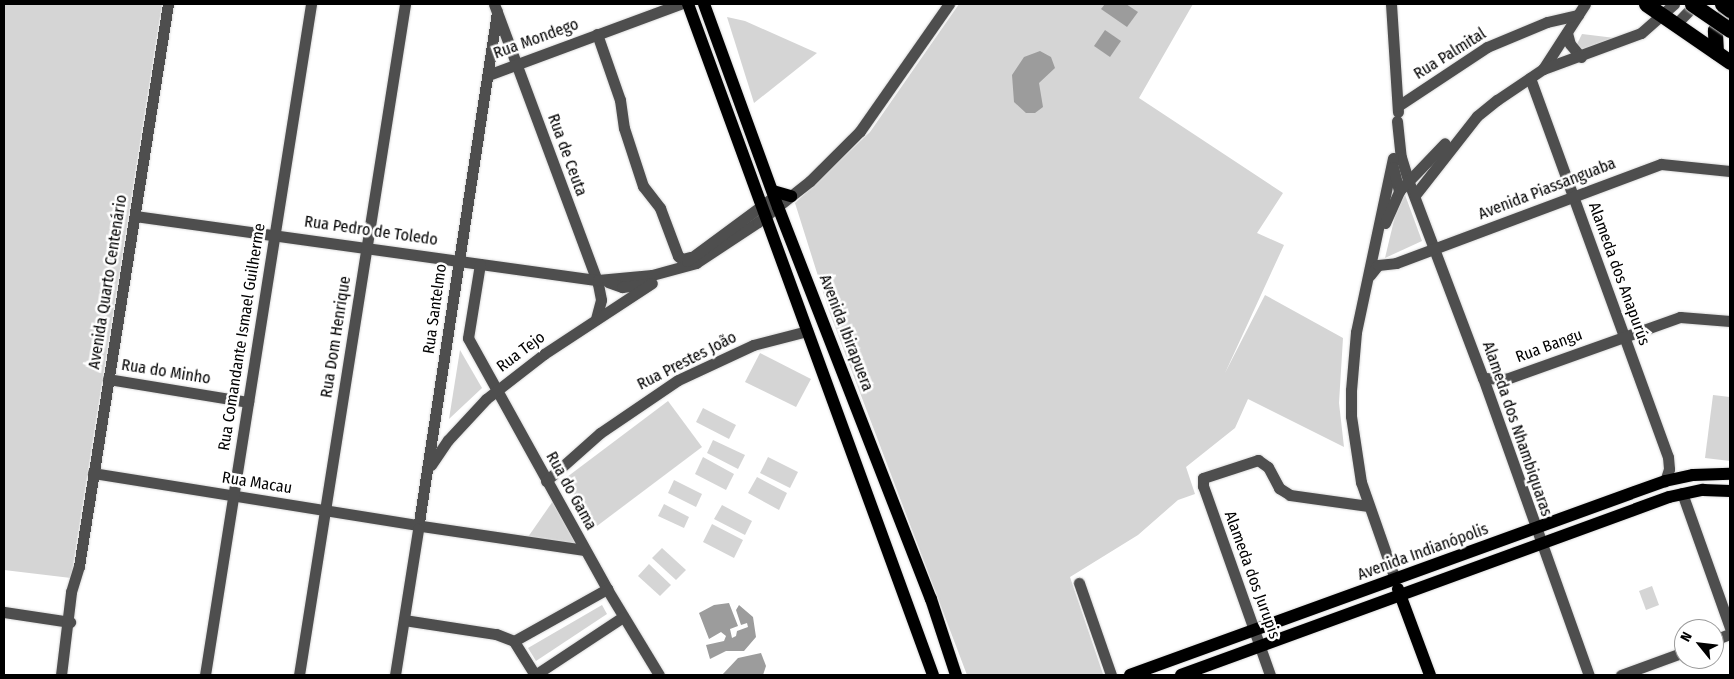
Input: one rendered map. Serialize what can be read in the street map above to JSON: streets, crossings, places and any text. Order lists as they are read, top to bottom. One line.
{"streets":{"main road":["Avenida Ibirapuera","Avenida Indianópolis"],"street":["Rua Mondego","Rua Palmital","Rua de Ceuta","Avenida Piassanguaba","Rua Pedro de Toledo","Alameda dos Anapurús","Avenida Quarto Centenário","Rua Santelmo","Rua Comandante Ismael Guilherme","Rua Dom Henrique","Rua Bangu","Rua Tejo","Rua Prestes João","Rua do Minho","Alameda dos Nhambiquaras","Rua Macau","Rua do Gama","Alameda dos Jurupis"]},"crossings":[["Rua Mondego","Rua de Ceuta"],["Rua Mondego","Rua Santelmo"],["Rua de Ceuta","Rua Pedro de Toledo"],["Rua de Ceuta","Rua Santelmo"],["Rua de Ceuta","Rua Tejo"],["Avenida Piassanguaba","Alameda dos Anapurús"],["Avenida Piassanguaba","Alameda dos Nhambiquaras"],["Rua Pedro de Toledo","Avenida Quarto Centenário"],["Rua Pedro de Toledo","Rua Santelmo"],["Rua Pedro de Toledo","Avenida Ibirapuera"],["Rua Pedro de Toledo","Rua Comandante Ismael Guilherme"],["Rua Pedro de Toledo","Rua Dom Henrique"],["Rua Pedro de Toledo","Rua Tejo"],["Alameda dos Anapurús","Rua Bangu"],["Alameda dos Anapurús","Avenida Indianópolis"],["Avenida Quarto Centenário","Rua do Minho"],["Avenida Quarto Centenário","Rua Macau"],["Rua Santelmo","Rua Tejo"],["Rua Santelmo","Rua Macau"],["Rua Comandante Ismael Guilherme","Rua do Minho"],["Rua Comandante Ismael Guilherme","Rua Macau"],["Rua Dom Henrique","Rua Macau"],["Rua Bangu","Alameda dos Nhambiquaras"],["Rua Tejo","Rua do Gama"],["Rua Prestes João","Rua do Gama"],["Alameda dos Nhambiquaras","Avenida Indianópolis"],["Rua Macau","Rua do Gama"],["Avenida Indianópolis","Alameda dos Jurupis"]],"north":"top left"}
